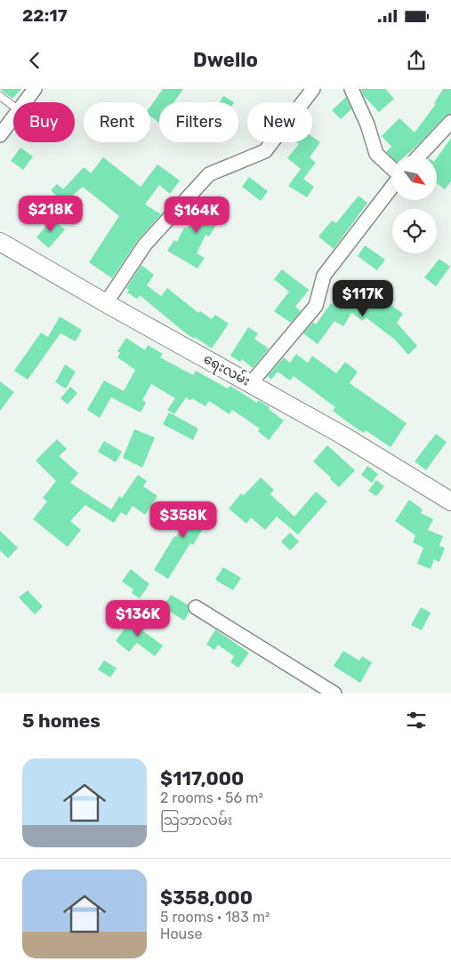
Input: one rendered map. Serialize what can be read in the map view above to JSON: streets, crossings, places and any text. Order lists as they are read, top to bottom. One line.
{"streets":{"street":["ရေးလမ်း"]},"north":"bottom right","page":{"status":"22:17","header":"Dwello","chip":["Buy","Rent","Filters","New"],"price":["$218K","$164K","$117K","$358K","$136K"],"heading":"5 homes","list":[{"name":"$117,000","note":"2 rooms · 56 m² · သြဘာလမ်း"},{"name":"$358,000","note":"5 rooms · 183 m² · House"}]}}
